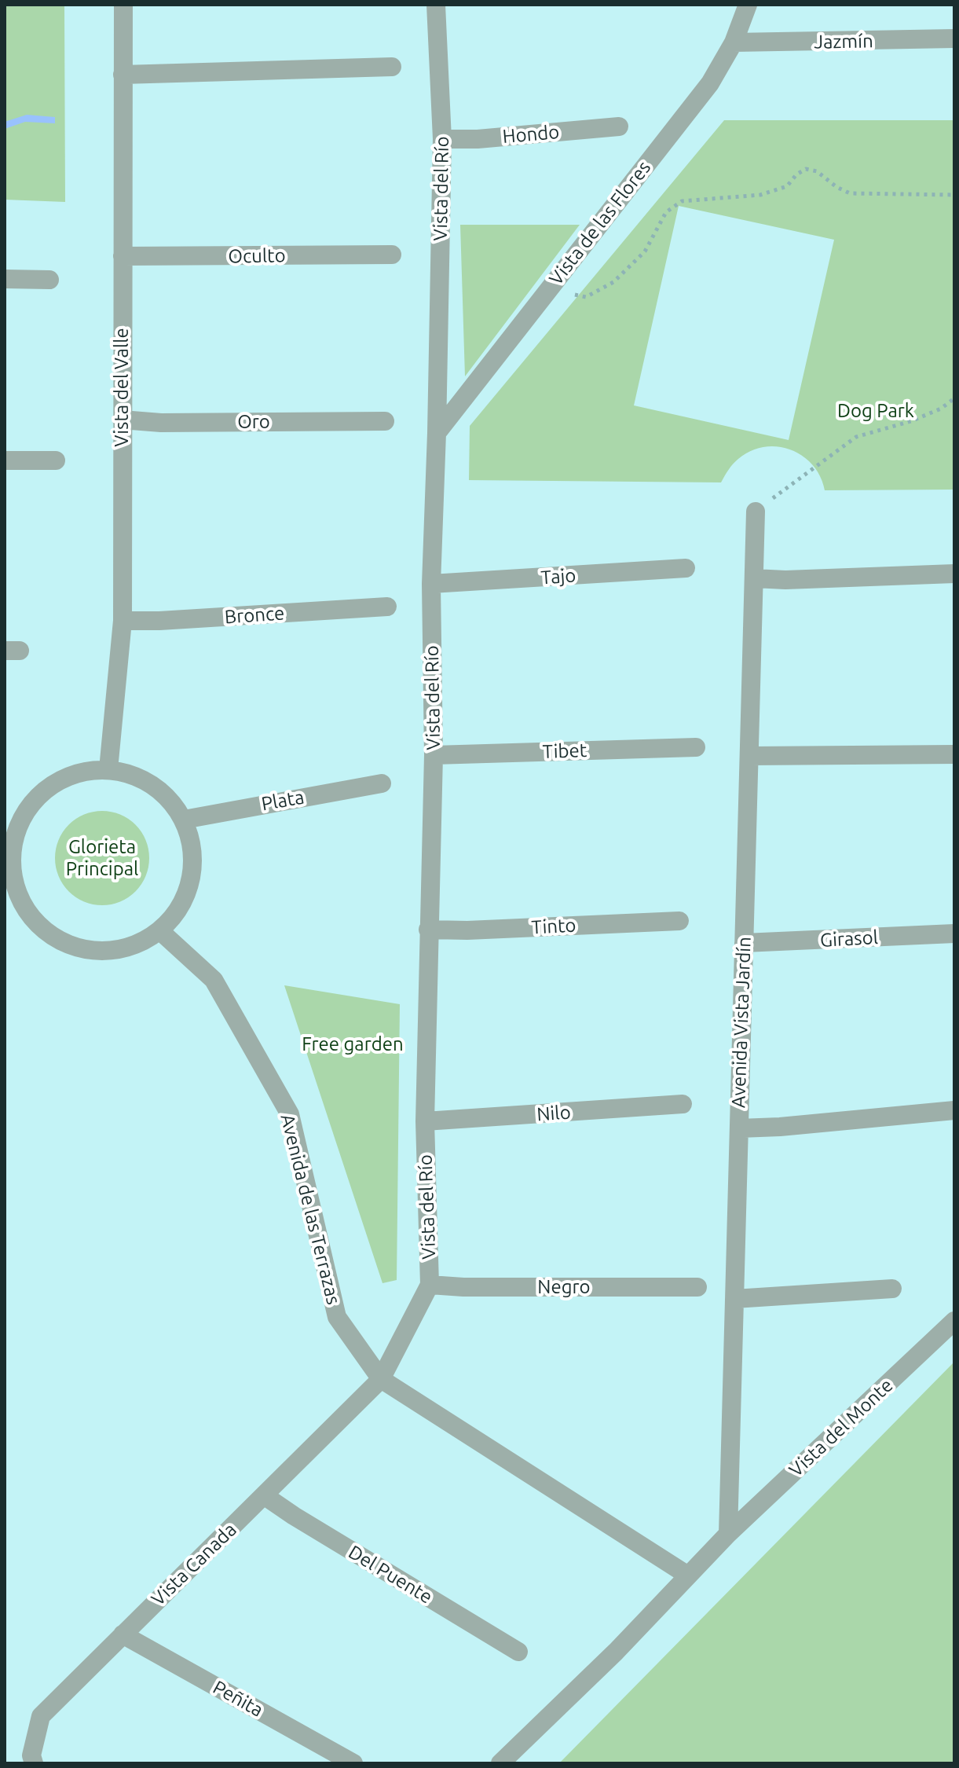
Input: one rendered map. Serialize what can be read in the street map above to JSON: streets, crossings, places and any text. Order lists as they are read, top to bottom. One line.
{"streets":{"street":["Jazmín","Hondo","Vista del Río","Vista de las Flores","Oculto","Vista del Valle","Oro","Tajo","Bronce","Tibet","Plata","Tinto","Girasol","Avenida Vista Jardín","Nilo","Avenida de las Terrazas","Negro","Vista del Monte","Vista Canada","Del Puente","Peñita"]},"crossings":[["Jazmín","Vista de las Flores"],["Hondo","Vista del Río"],["Vista del Río","Vista de las Flores"],["Vista del Río","Tajo"],["Vista del Río","Tibet"],["Vista del Río","Tinto"],["Vista del Río","Nilo"],["Vista del Río","Avenida de las Terrazas"],["Vista del Río","Negro"],["Vista del Río","Vista Canada"],["Oculto","Vista del Valle"],["Vista del Valle","Oro"],["Vista del Valle","Bronce"],["Vista del Valle","Plata"],["Vista del Valle","Avenida de las Terrazas"],["Plata","Avenida de las Terrazas"],["Girasol","Avenida Vista Jardín"],["Avenida Vista Jardín","Vista del Monte"],["Avenida de las Terrazas","Vista del Monte"],["Avenida de las Terrazas","Vista Canada"],["Vista Canada","Del Puente"],["Vista Canada","Peñita"]],"parks":["Dog Park","Glorieta Principal","Free garden"]}
